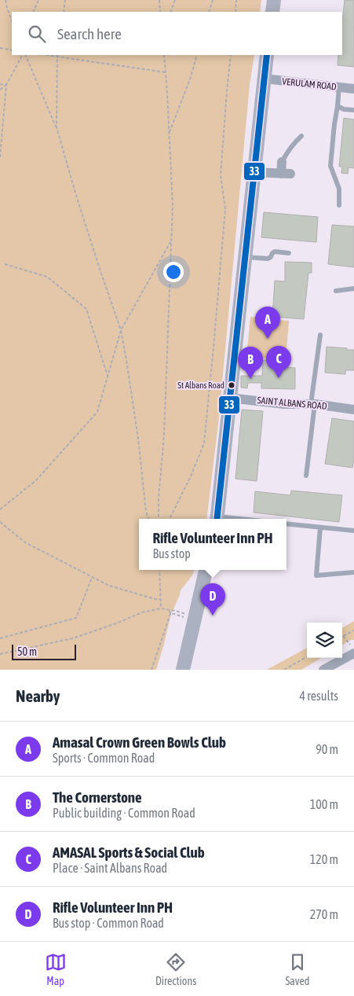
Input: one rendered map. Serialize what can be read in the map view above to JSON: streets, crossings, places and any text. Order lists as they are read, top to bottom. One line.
{"streets":{"street":["VERULAM ROAD","SAINT ALBANS ROAD"]},"places":["St Albans Road"],"lines":["transit line 33"],"scale_bar":"50 m","page":{"search":"Search here","pins":["A","C","B","D"],"popup":["Rifle Volunteer Inn PH","Bus stop"],"scale":"50 m","heading":["Nearby","4 results"],"list":[{"mark":"A","name":"Amasal Crown Green Bowls Club","note":"Sports · Common Road","value":"90 m"},{"mark":"B","name":"The Cornerstone","note":"Public building · Common Road","value":"100 m"},{"mark":"C","name":"AMASAL Sports & Social Club","note":"Place · Saint Albans Road","value":"120 m"},{"mark":"D","name":"Rifle Volunteer Inn PH","note":"Bus stop · Common Road","value":"270 m"}],"nav":["Map","Directions","Saved"]}}
